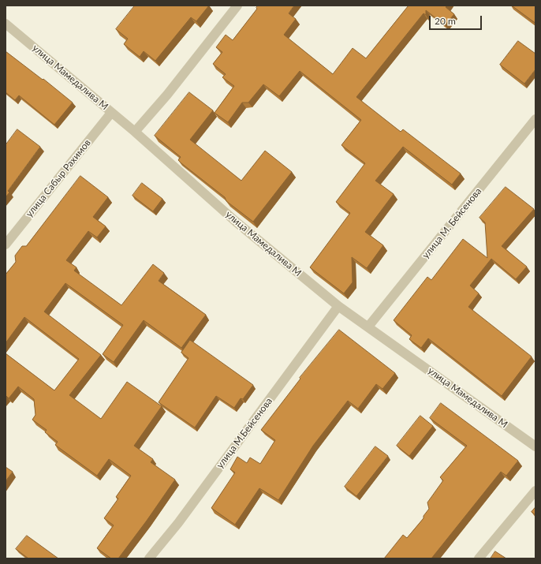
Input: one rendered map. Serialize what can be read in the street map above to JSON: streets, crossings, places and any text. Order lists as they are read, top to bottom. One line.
{"streets":{"street":["улица Мамедалива М","улица Сабыр Рахимов","улица М. Бейсенова","улица М.Бейсенова"]},"crossings":[["улица Мамедалива М","улица Сабыр Рахимов"],["улица Мамедалива М","улица М. Бейсенова"],["улица Мамедалива М","улица М.Бейсенова"]],"scale_bar":"20 m"}
